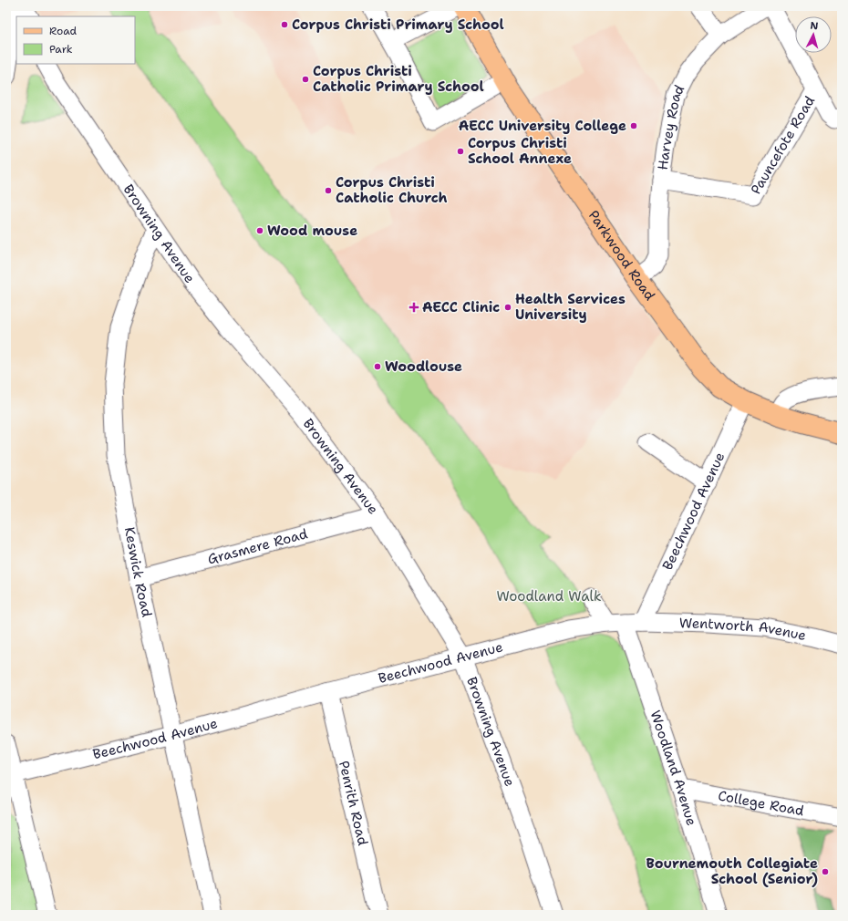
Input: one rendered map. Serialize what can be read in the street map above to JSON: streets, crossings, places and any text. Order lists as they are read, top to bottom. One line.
{"streets":{"main road":["Parkwood Road"],"street":["Harvey Road","Pauncefote Road","Browning Avenue","Beechwood Avenue","Grasmere Road","Keswick Road","Wentworth Avenue","Woodland Avenue","Penrith Road","College Road"]},"crossings":[["Harvey Road","Pauncefote Road"],["Harvey Road","Parkwood Road"],["Browning Avenue","Beechwood Avenue"],["Browning Avenue","Grasmere Road"],["Browning Avenue","Keswick Road"],["Parkwood Road","Beechwood Avenue"],["Beechwood Avenue","Keswick Road"],["Beechwood Avenue","Wentworth Avenue"],["Beechwood Avenue","Woodland Avenue"],["Beechwood Avenue","Penrith Road"],["Grasmere Road","Keswick Road"],["Woodland Avenue","College Road"]],"parks":["Woodland Walk"],"places":{"other":["Corpus Christi Primary School","Corpus Christi Catholic Primary School","AECC University College","Corpus Christi School Annexe","Corpus Christi Catholic Church","Wood mouse","Health Services University","Woodlouse","Bournemouth Collegiate School (Senior)"],"health":["AECC Clinic"]},"legend":["Road","Park"],"north":"top"}
